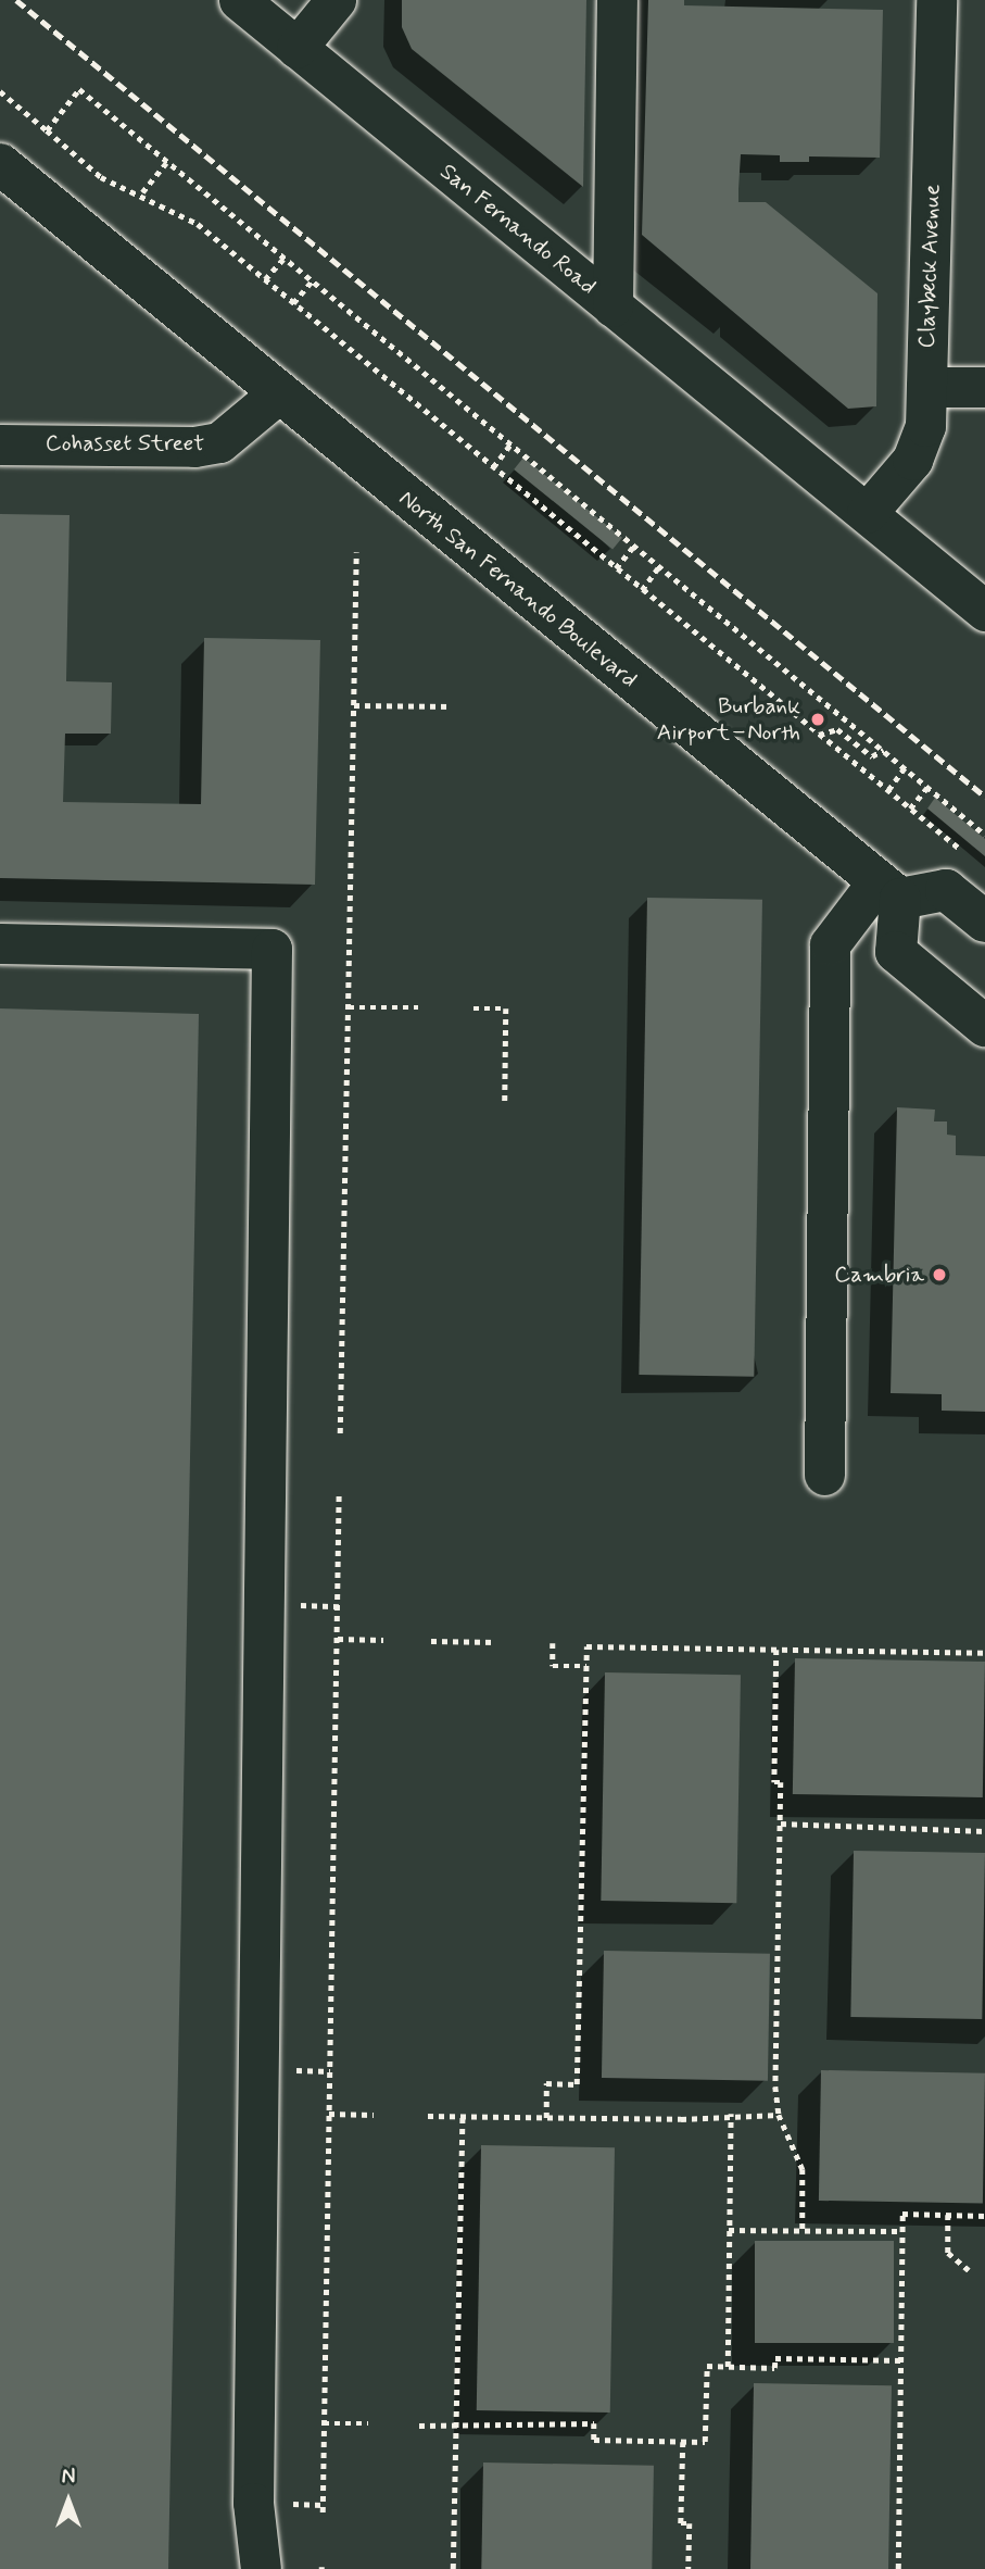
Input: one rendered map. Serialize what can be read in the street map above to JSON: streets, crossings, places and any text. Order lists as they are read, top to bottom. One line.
{"streets":{"main road":["North San Fernando Boulevard"],"street":["San Fernando Road","Claybeck Avenue","Cohasset Street"]},"crossings":[["San Fernando Road","Claybeck Avenue"],["Cohasset Street","North San Fernando Boulevard"]],"places":["Burbank Airport–North","Cambria"],"north":"top"}
